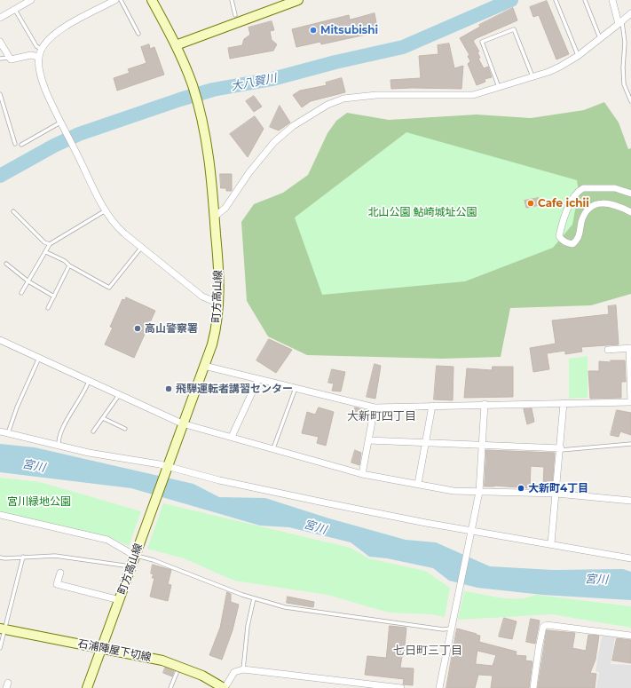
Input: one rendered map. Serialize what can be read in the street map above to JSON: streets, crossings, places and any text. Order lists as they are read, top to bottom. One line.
{"streets":{"main road":["町方高山線","石浦陣屋下切線"]},"crossings":[["町方高山線","石浦陣屋下切線"]],"districts":["大新町四丁目","七日町三丁目"],"water":["大八賀川","宮川"],"parks":["北山公園 鮎崎城址公園","宮川緑地公園"],"places":["Mitsubishi","Cafe ichii","高山警察署","飛騨運転者講習センター","大新町4丁目"]}
